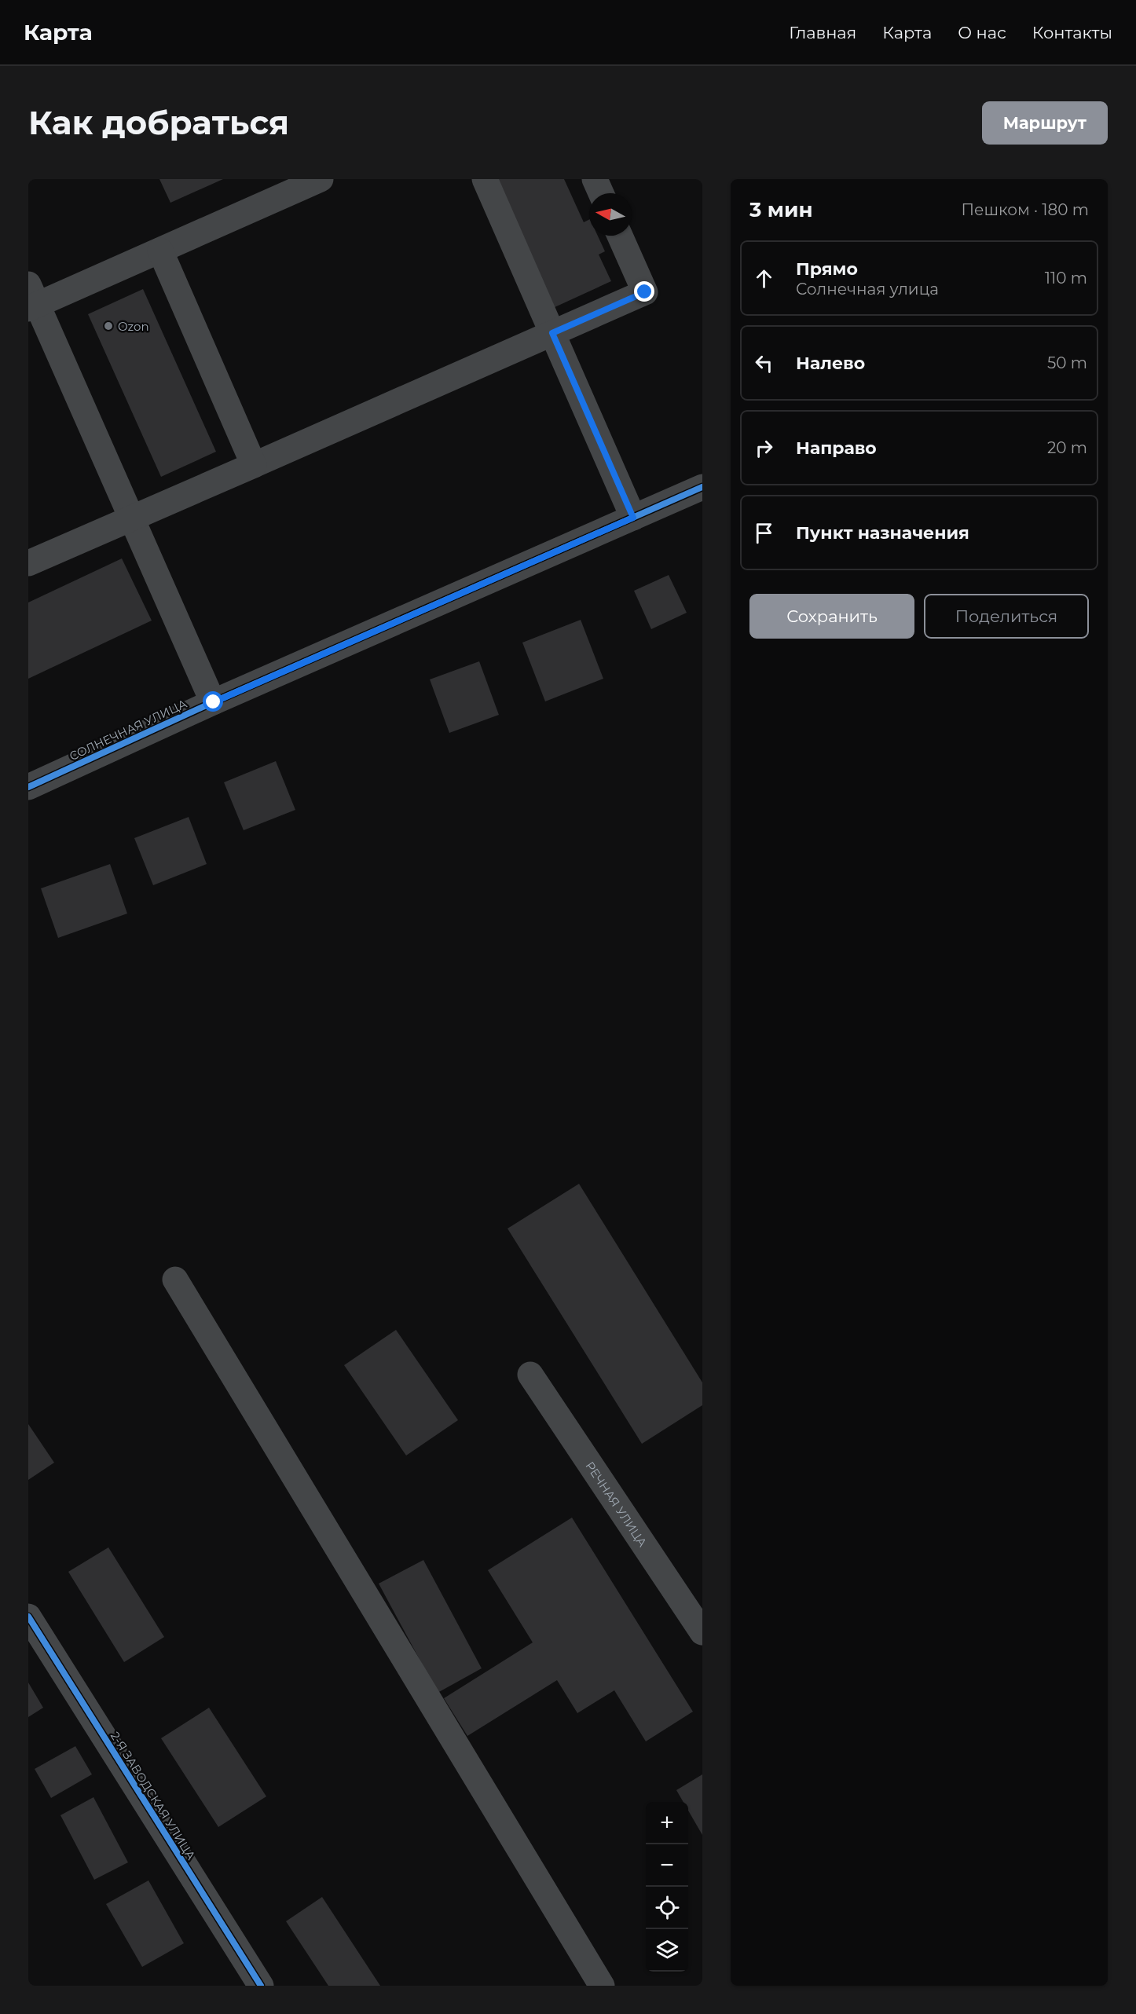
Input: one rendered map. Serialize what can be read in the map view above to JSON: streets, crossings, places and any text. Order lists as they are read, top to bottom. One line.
{"streets":{"street":["СОЛНЕЧНАЯ УЛИЦА","РЕЧНАЯ УЛИЦА","2-Я ЗАВОДСКАЯ УЛИЦА"]},"places":["Ozon"],"north":"left","page":{"header":"Карта","nav":["Главная","Карта","О нас","Контакты"],"buttons":["Маршрут",["Сохранить","Поделиться"]],"title":"Как добраться","heading":["3 мин","Пешком · 180 m"],"list":[["Прямо","Солнечная улица","110 m"],["Налево","50 m"],["Направо","20 m"],"Пункт назначения"],"map_buttons":["+","−"]}}
